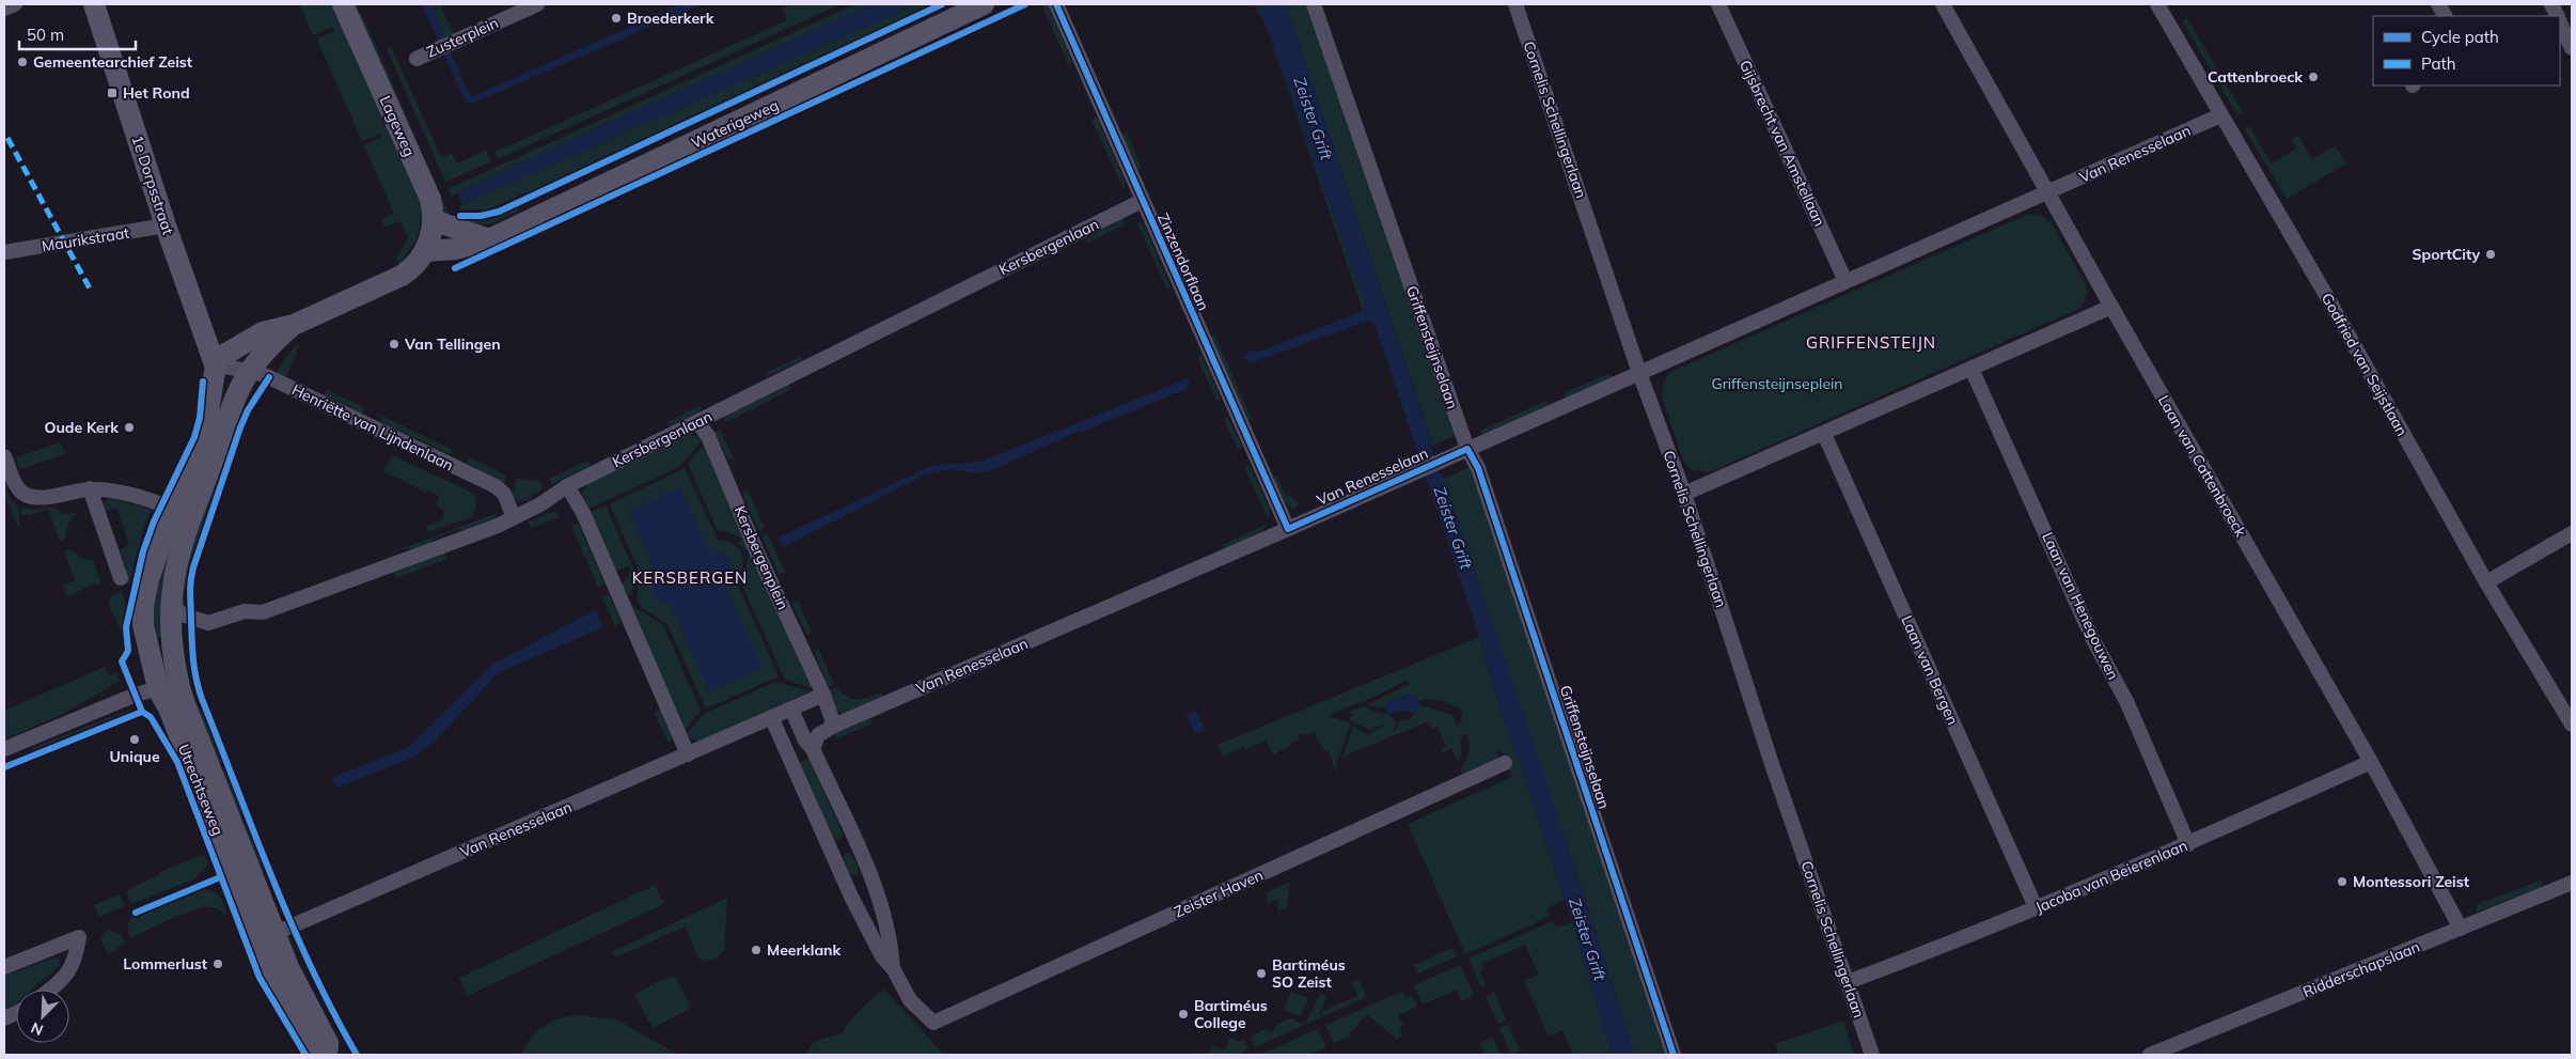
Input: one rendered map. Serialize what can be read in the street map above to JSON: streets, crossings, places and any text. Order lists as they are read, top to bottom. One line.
{"streets":{"main road":["Waterigeweg","Lageweg","1e Dorpsstraat","Utrechtseweg"],"street":["Zusterplein","Cornelis Schellingerlaan","Gijsbrecht van Amstellaan","Van Renesselaan","Maurikstraat","Kersbergenlaan","Zinzendorflaan","Griffensteijnselaan","Godfried van Seijstlaan","Henriëtte van Lijndenlaan","Laan van Cattenbroeck","Kersbergenplein","Laan van Henegouwen","Laan van Bergen","Jacoba van Beierenlaan","Zeister Haven","Ridderschapslaan"]},"crossings":[["Cornelis Schellingerlaan","Van Renesselaan"],["Cornelis Schellingerlaan","Jacoba van Beierenlaan"],["Waterigeweg","Lageweg"],["Van Renesselaan","Zinzendorflaan"],["Van Renesselaan","Griffensteijnselaan"],["Van Renesselaan","Godfried van Seijstlaan"],["Van Renesselaan","Laan van Cattenbroeck"],["Van Renesselaan","Kersbergenplein"],["Van Renesselaan","Utrechtseweg"],["1e Dorpsstraat","Maurikstraat"],["1e Dorpsstraat","Henriëtte van Lijndenlaan"],["1e Dorpsstraat","Utrechtseweg"],["Kersbergenlaan","Zinzendorflaan"],["Kersbergenlaan","Henriëtte van Lijndenlaan"],["Kersbergenlaan","Kersbergenplein"],["Kersbergenlaan","Utrechtseweg"],["Henriëtte van Lijndenlaan","Utrechtseweg"],["Laan van Cattenbroeck","Jacoba van Beierenlaan"],["Laan van Cattenbroeck","Ridderschapslaan"],["Laan van Henegouwen","Jacoba van Beierenlaan"],["Laan van Bergen","Jacoba van Beierenlaan"]],"districts":["GRIFFENSTEIJN","KERSBERGEN"],"water":["Zeister Grift"],"parks":["Griffensteijnseplein"],"places":{"other":["Broederkerk","Gemeentearchief Zeist","Cattenbroeck","SportCity","Van Tellingen","Oude Kerk","Unique","Montessori Zeist","Meerklank","Lommerlust","Bartiméus SO Zeist","Bartiméus College"],"transit":["Het Rond"]},"legend":["Cycle path","Path"],"scale_bar":"50 m","north":"bottom left"}
